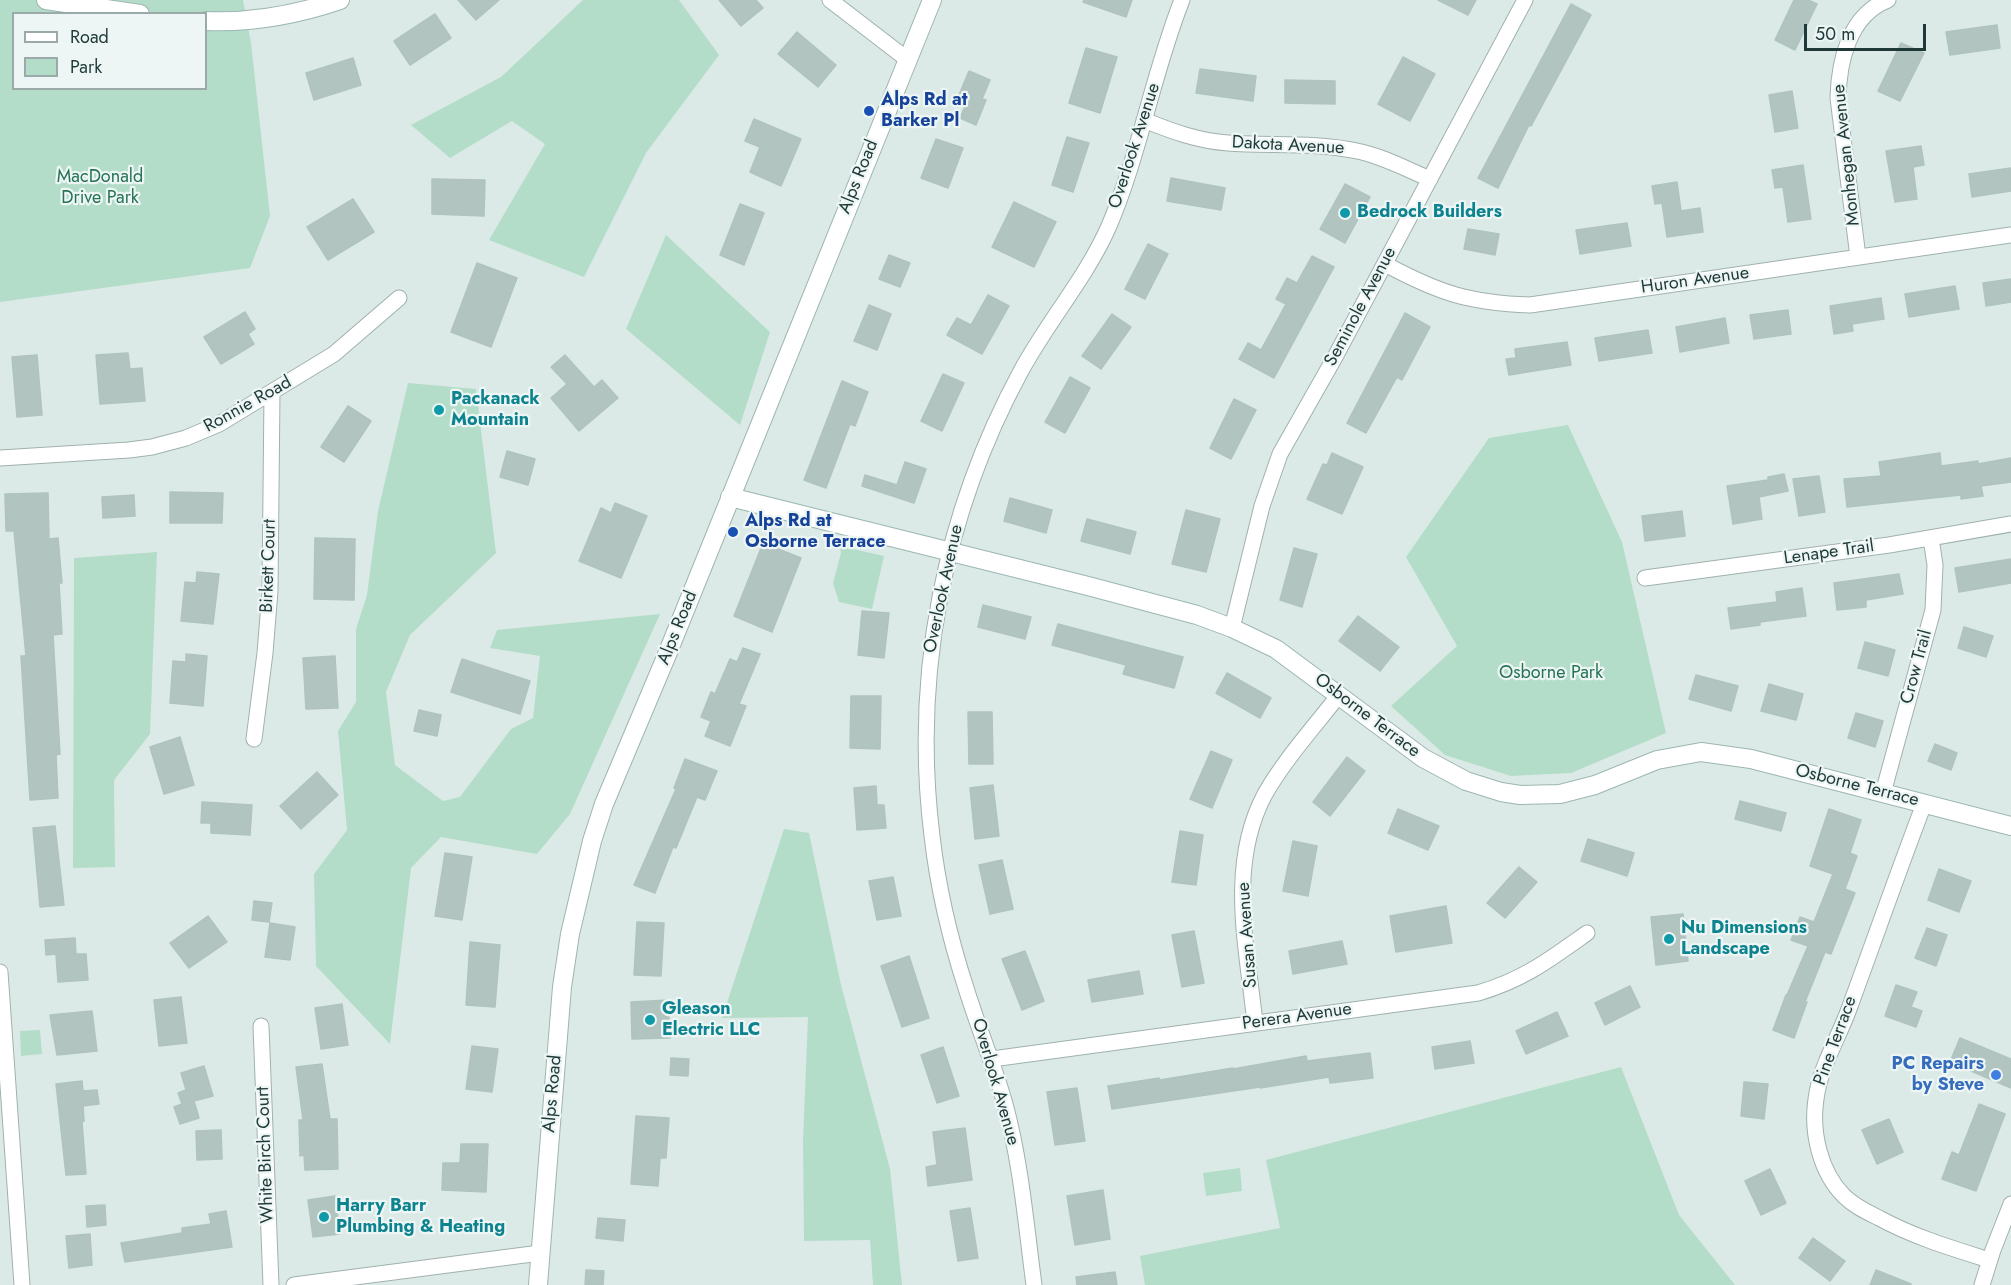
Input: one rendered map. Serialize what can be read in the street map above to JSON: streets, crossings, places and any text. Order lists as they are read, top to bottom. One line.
{"streets":{"street":["Overlook Avenue","Dakota Avenue","Monhegan Avenue","Alps Road","Huron Avenue","Seminole Avenue","Ronnie Road","Lenape Trail","Birkett Court","Crow Trail","Osborne Terrace","Susan Avenue","Perera Avenue","Pine Terrace","White Birch Court"]},"crossings":[["Overlook Avenue","Dakota Avenue"],["Overlook Avenue","Osborne Terrace"],["Overlook Avenue","Perera Avenue"],["Dakota Avenue","Seminole Avenue"],["Monhegan Avenue","Huron Avenue"],["Alps Road","Osborne Terrace"],["Huron Avenue","Seminole Avenue"],["Seminole Avenue","Osborne Terrace"],["Ronnie Road","Birkett Court"],["Lenape Trail","Crow Trail"],["Crow Trail","Osborne Terrace"],["Osborne Terrace","Susan Avenue"],["Osborne Terrace","Pine Terrace"],["Susan Avenue","Perera Avenue"]],"parks":["MacDonald Drive Park","Osborne Park"],"places":["Alps Rd at Barker Pl","Bedrock Builders","Packanack Mountain","Alps Rd at Osborne Terrace","Nu Dimensions Landscape","Gleason Electric LLC","PC Repairs by Steve","Harry Barr Plumbing & Heating"],"legend":["Road","Park"],"scale_bar":"50 m"}
